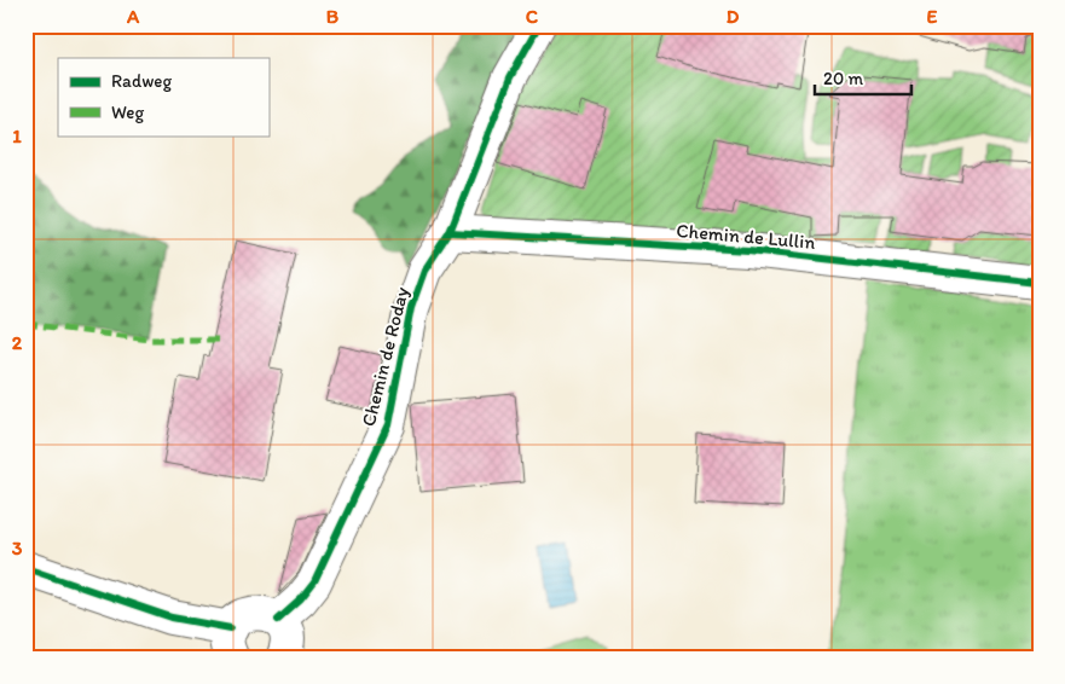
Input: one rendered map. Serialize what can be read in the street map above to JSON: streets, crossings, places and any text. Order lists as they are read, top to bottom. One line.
{"streets":{"street":["Chemin de Lullin","Chemin de Roday"]},"crossings":[["Chemin de Lullin","Chemin de Roday"]],"legend":["Radweg","Weg"],"scale_bar":"20 m","grid":{"columns":["A","B","C","D","E"],"rows":["1","2","3"]}}
